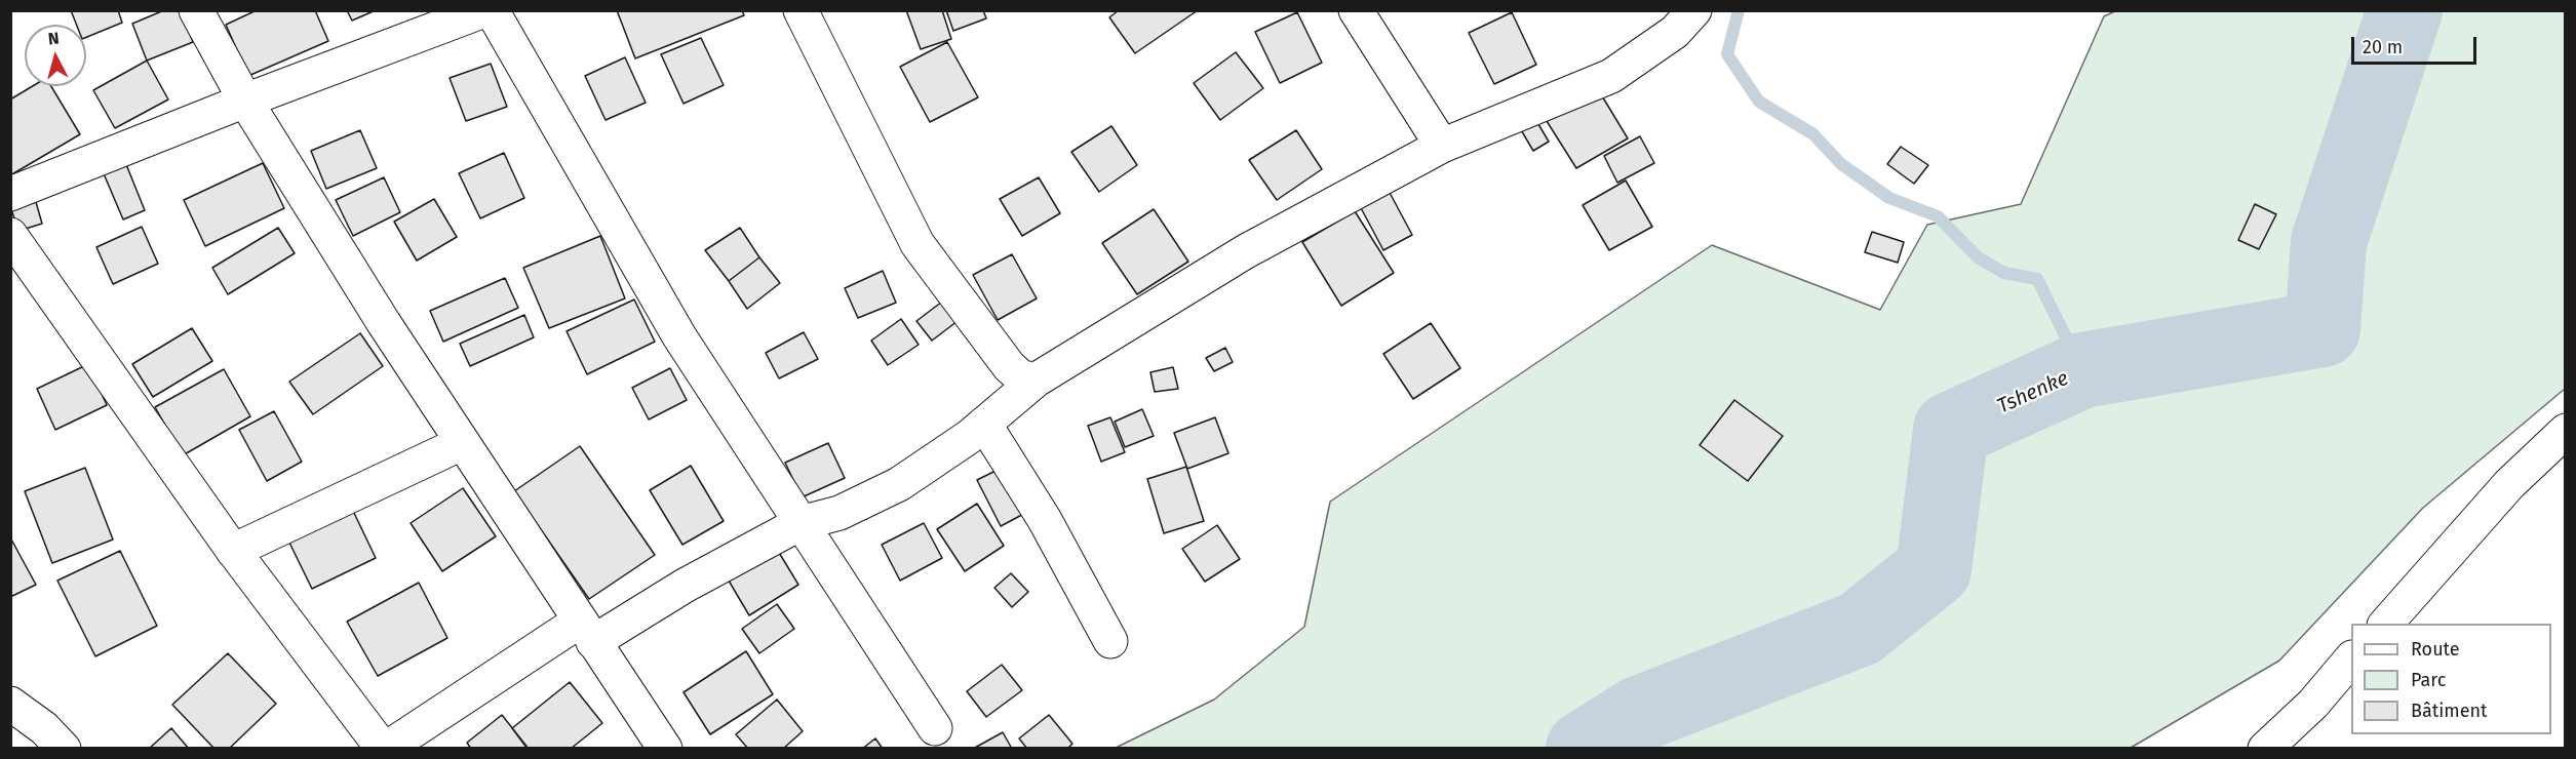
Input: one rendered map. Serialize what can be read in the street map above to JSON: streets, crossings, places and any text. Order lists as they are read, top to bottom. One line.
{"water":["Tshenke"],"legend":["Route","Parc","Bâtiment"],"scale_bar":"20 m","north":"top"}
